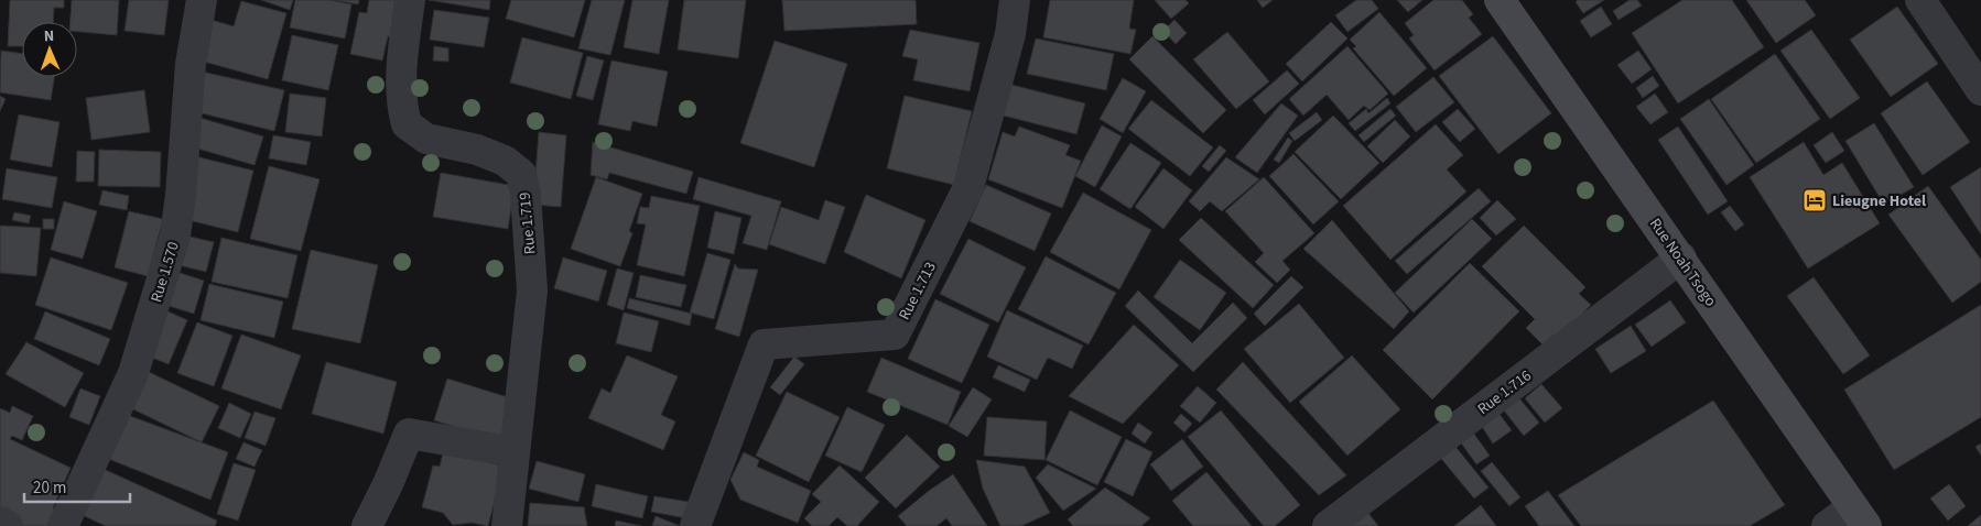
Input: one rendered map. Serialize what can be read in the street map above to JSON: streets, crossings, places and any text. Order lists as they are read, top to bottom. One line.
{"streets":{"main road":["Rue Noah Tsogo"],"street":["Rue 1.719","Rue 1.570","Rue 1.713","Rue 1.716"]},"crossings":[["Rue Noah Tsogo","Rue 1.716"]],"places":{"hotel":["Lieugne Hotel"]},"scale_bar":"20 m","north":"top"}
